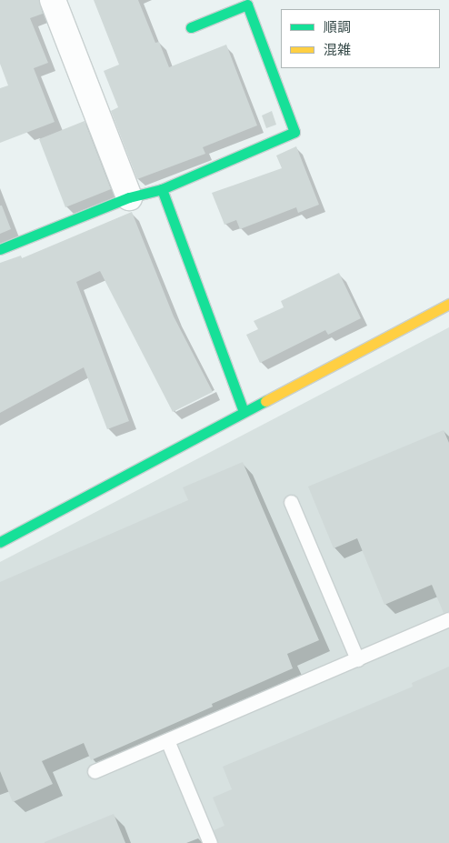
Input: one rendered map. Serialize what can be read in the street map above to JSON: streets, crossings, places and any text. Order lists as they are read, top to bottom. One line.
{"legend":["順調","混雑"]}
